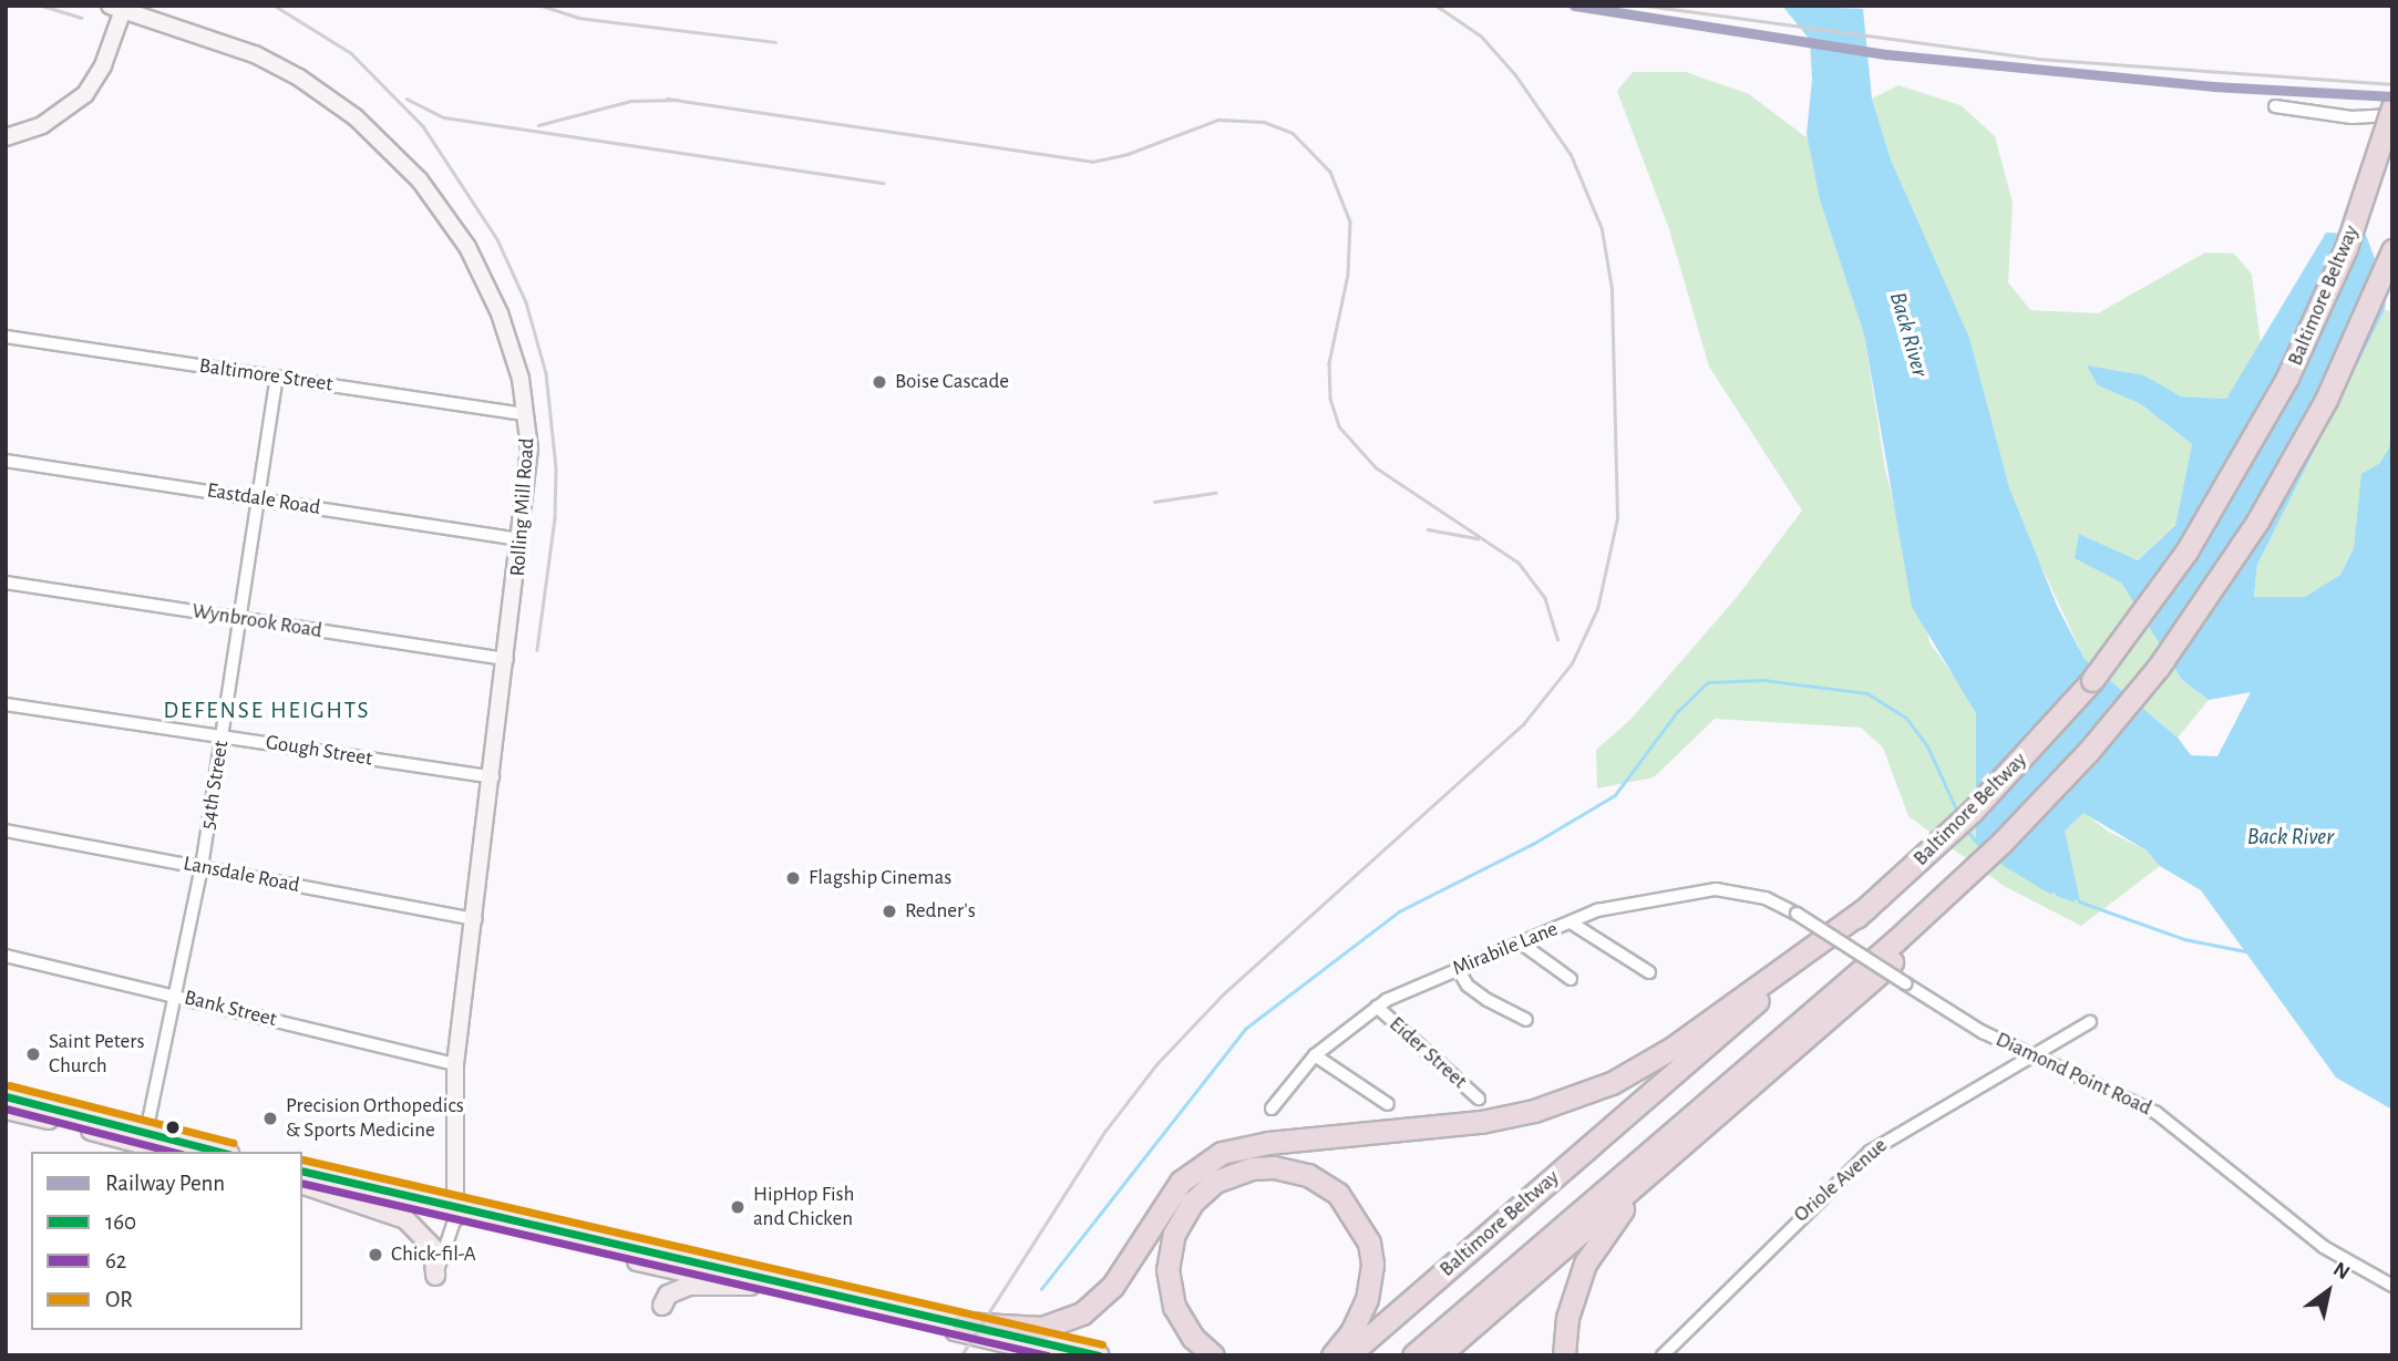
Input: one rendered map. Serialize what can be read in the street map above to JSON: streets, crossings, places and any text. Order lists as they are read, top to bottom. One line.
{"streets":{"highway":["Baltimore Beltway"],"street":["Baltimore Street","Eastdale Road","Rolling Mill Road","Wynbrook Road","Gough Street","54th Street","Lansdale Road","Mirabile Lane","Bank Street","Eider Street","Diamond Point Road","Oriole Avenue"]},"crossings":[["Baltimore Street","Rolling Mill Road"],["Baltimore Street","54th Street"],["Eastdale Road","Rolling Mill Road"],["Eastdale Road","54th Street"],["Rolling Mill Road","Wynbrook Road"],["Rolling Mill Road","Gough Street"],["Rolling Mill Road","Lansdale Road"],["Rolling Mill Road","Bank Street"],["Wynbrook Road","54th Street"],["Gough Street","54th Street"],["54th Street","Lansdale Road"],["54th Street","Bank Street"],["Mirabile Lane","Eider Street"],["Mirabile Lane","Diamond Point Road"],["Diamond Point Road","Oriole Avenue"]],"districts":["DEFENSE HEIGHTS"],"water":["Back River"],"places":["Boise Cascade","Flagship Cinemas","Redner's","Saint Peters Church","Precision Orthopedics & Sports Medicine","HipHop Fish and Chicken","Chick-fil-A"],"lines":["rail line Penn","transit line OR","transit line 160","transit line 62"],"legend":["Railway Penn","160","62","OR"],"north":"top right"}
